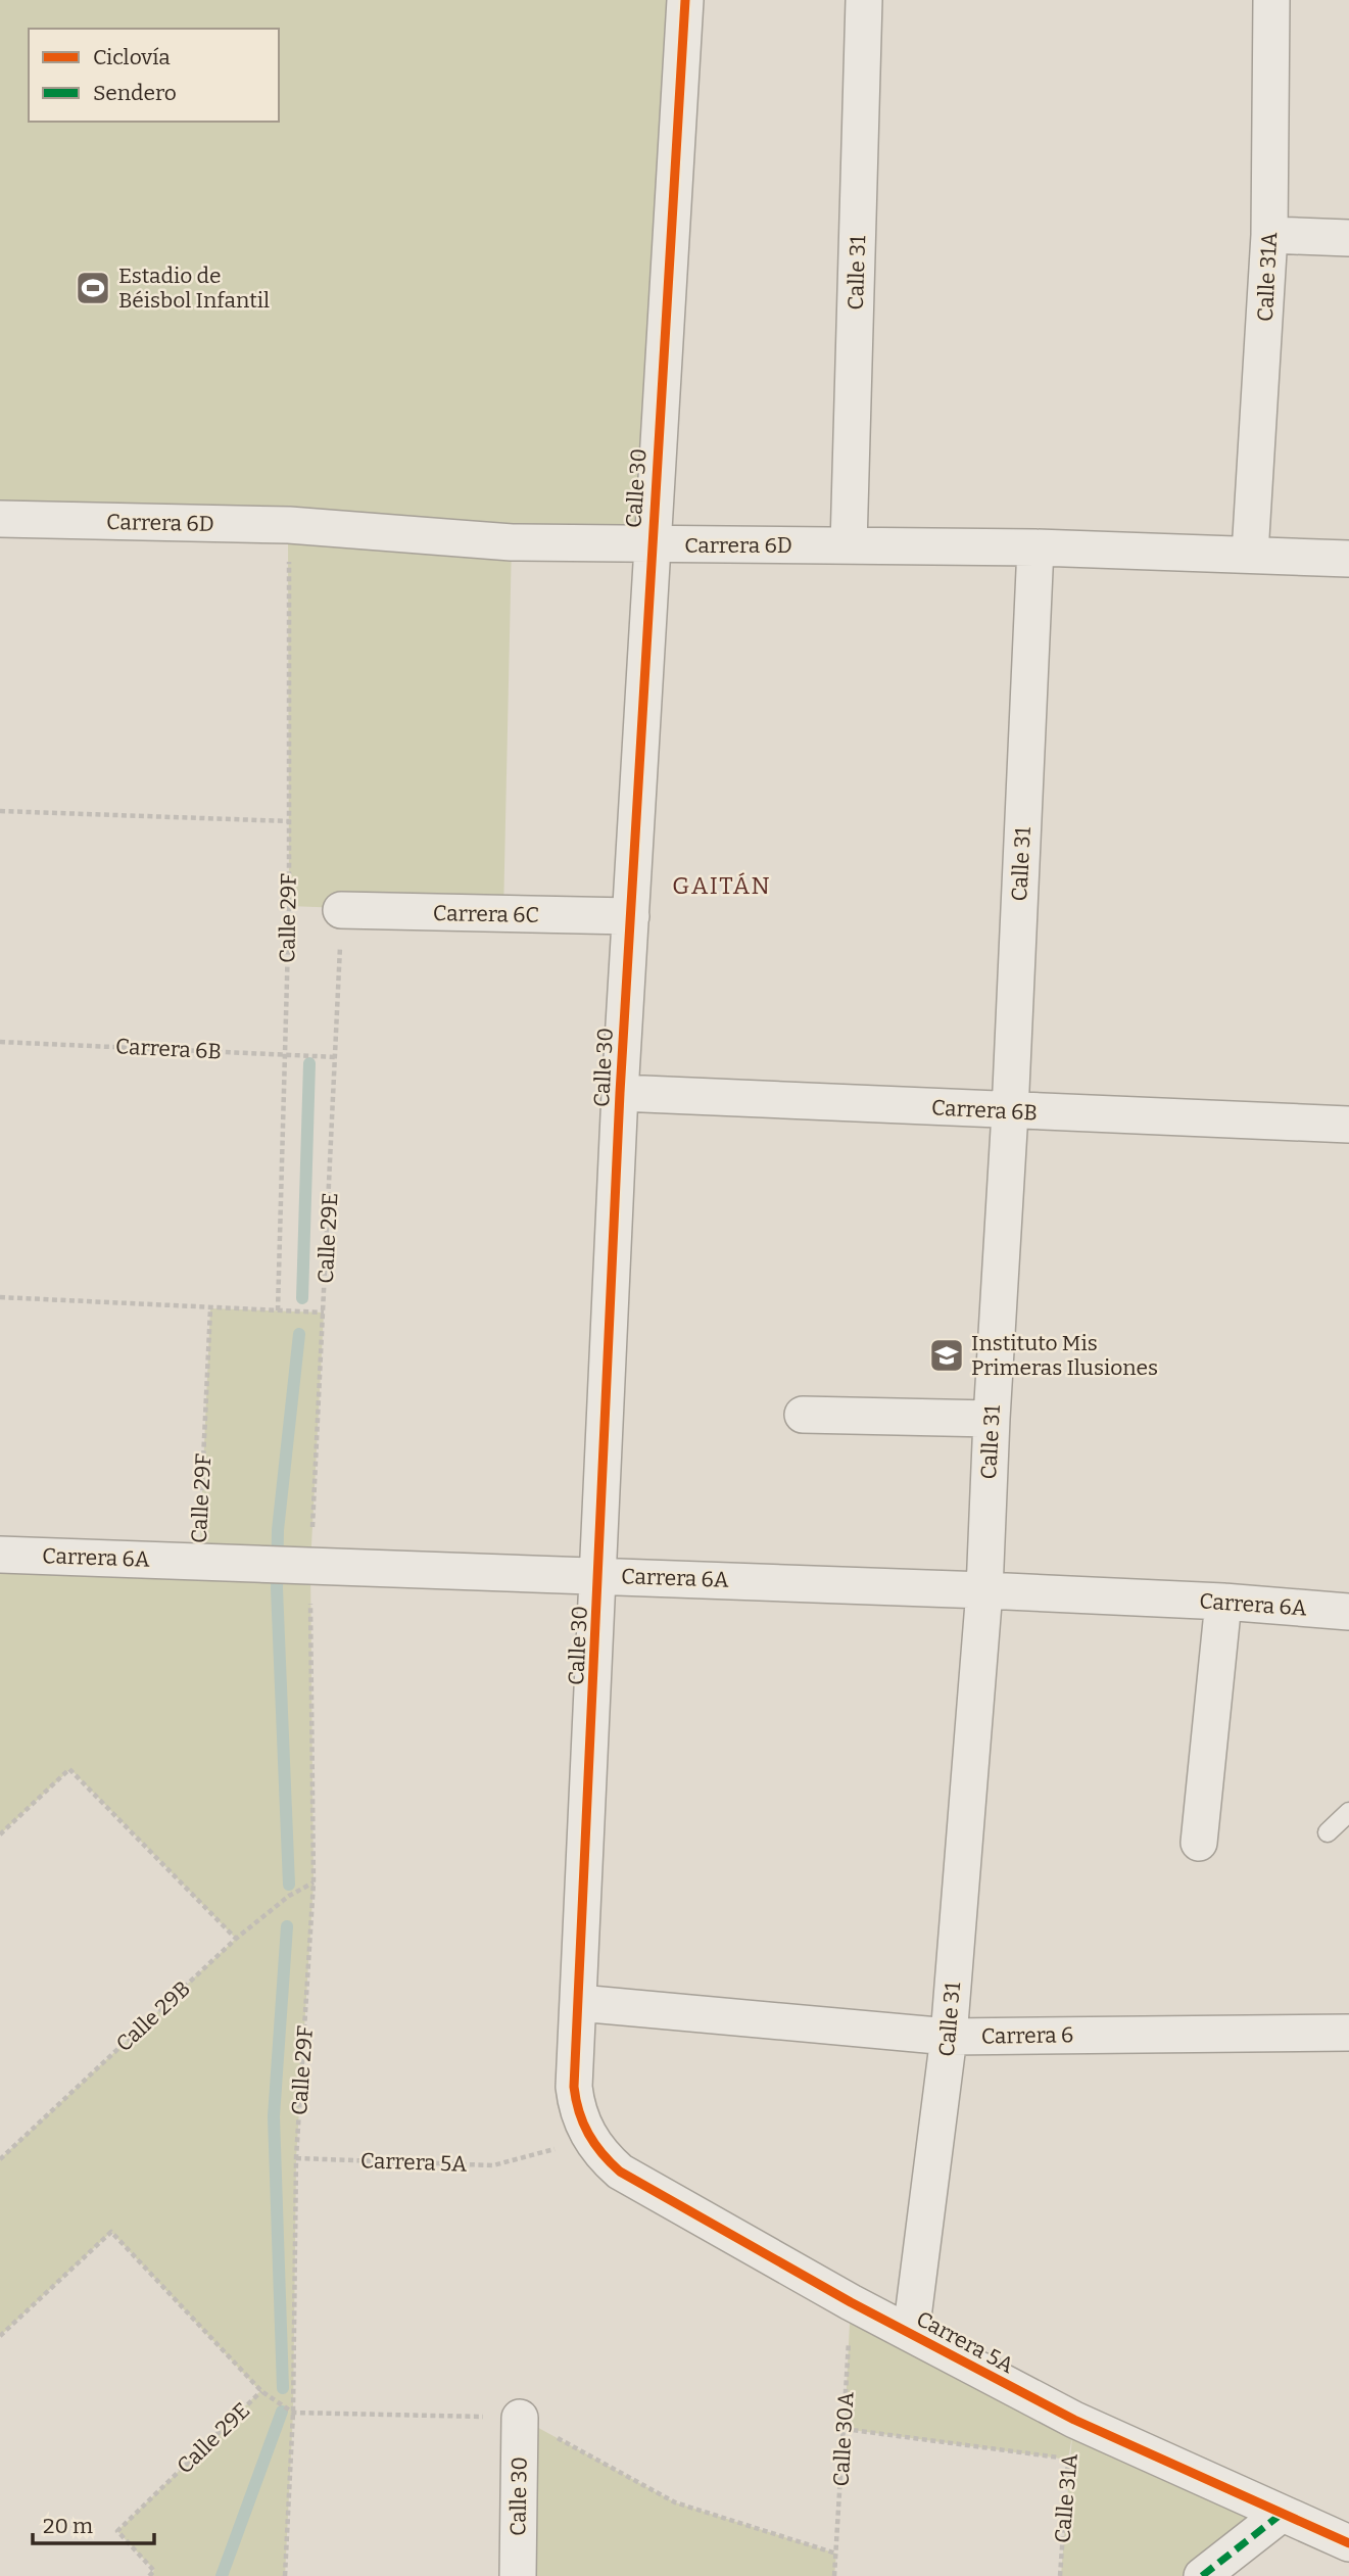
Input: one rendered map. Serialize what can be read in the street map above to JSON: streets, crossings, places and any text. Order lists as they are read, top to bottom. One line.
{"streets":{"street":["Calle 31","Calle 31A","Calle 30","Carrera 6D","Carrera 6C","Carrera 6B","Carrera 6A","Carrera 6","Carrera 5A"],"path":["Calle 29F","Calle 29E","Calle 29B","Calle 30A"]},"crossings":[["Calle 31","Carrera 6D"],["Calle 31","Carrera 6B"],["Calle 31","Carrera 6A"],["Calle 31","Carrera 6"],["Calle 31","Carrera 5A"],["Calle 31A","Carrera 6D"],["Calle 31A","Carrera 5A"],["Calle 30","Carrera 6D"],["Calle 30","Carrera 6C"],["Calle 30","Carrera 6B"],["Calle 30","Carrera 6A"],["Calle 30","Carrera 6"],["Calle 30","Carrera 5A"],["Carrera 6D","Calle 29F"],["Carrera 6C","Calle 29E"],["Calle 29F","Carrera 6B"],["Calle 29F","Calle 29E"],["Calle 29F","Carrera 6A"],["Calle 29F","Calle 29B"],["Calle 29F","Carrera 5A"],["Carrera 6B","Calle 29E"],["Calle 29E","Carrera 6A"],["Carrera 5A","Calle 30A"]],"districts":["GAITÁN"],"places":{"sports":["Estadio de Béisbol Infantil"],"school or university":["Instituto Mis Primeras Ilusiones"]},"legend":["Ciclovía","Sendero"],"scale_bar":"20 m"}
